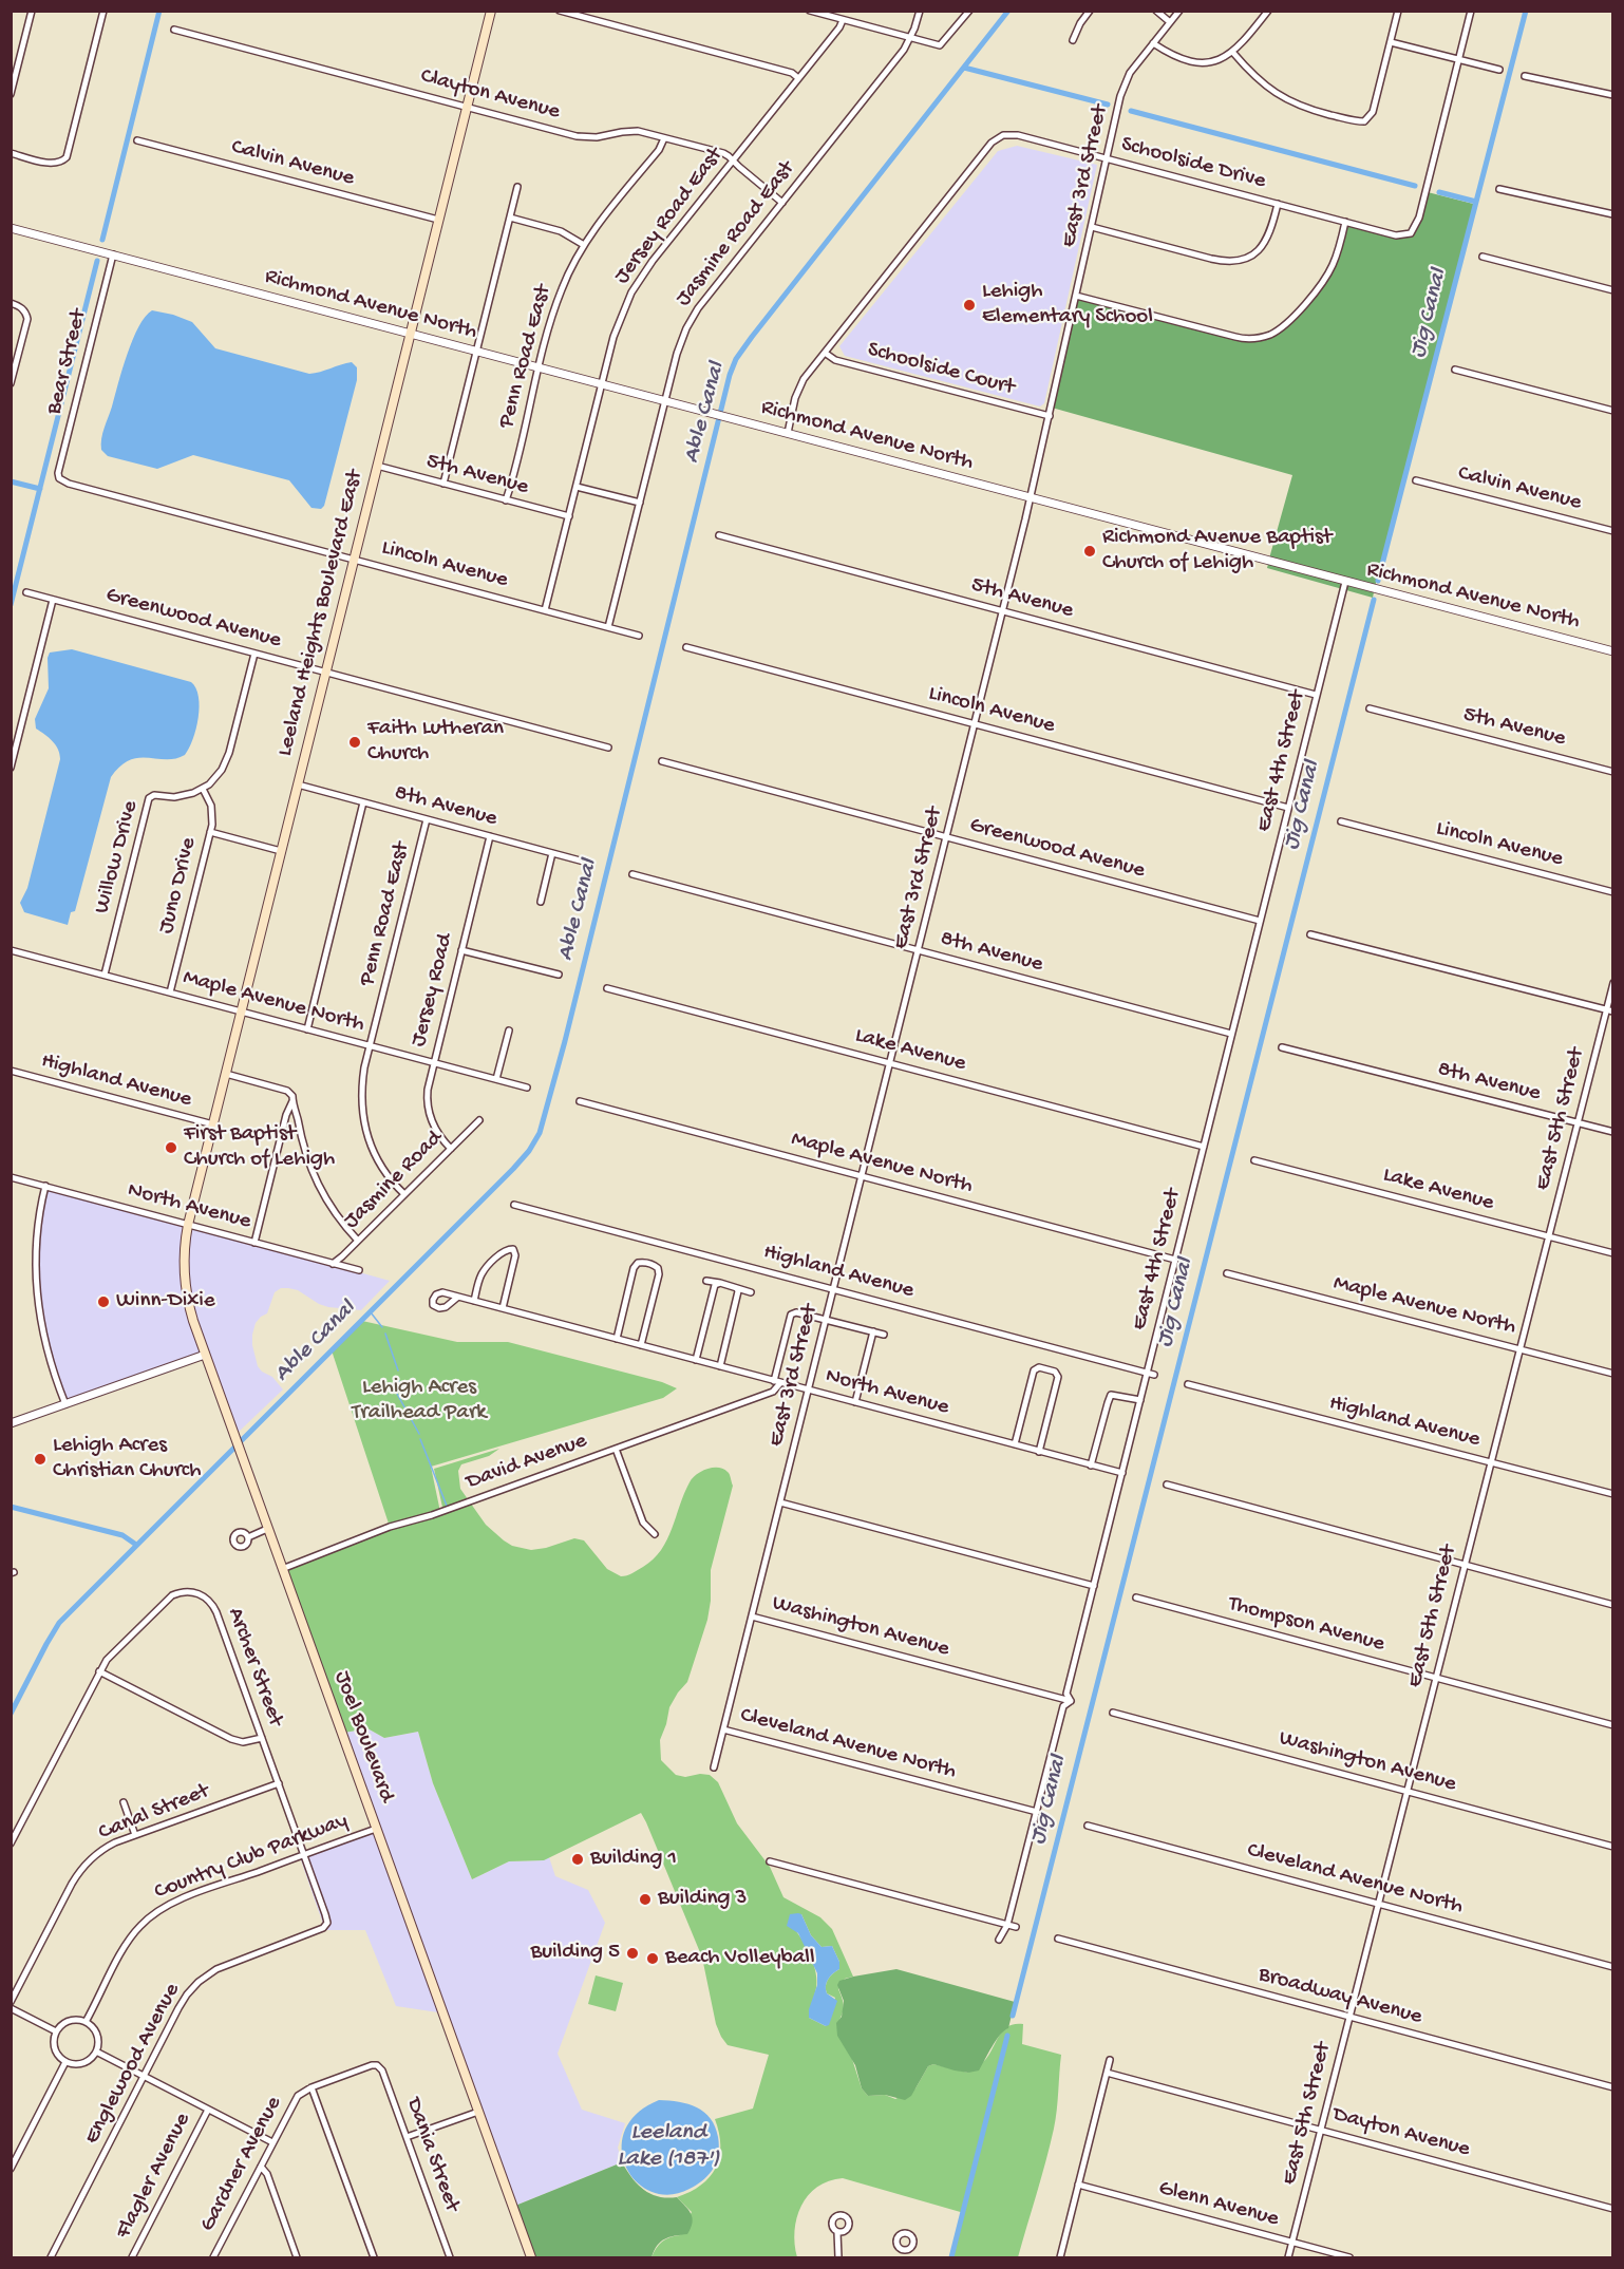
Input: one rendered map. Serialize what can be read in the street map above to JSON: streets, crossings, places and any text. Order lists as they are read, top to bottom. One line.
{"streets":{"main road":["Leeland Heights Boulevard East","Joel Boulevard"],"street":["Clayton Avenue","Calvin Avenue","Schoolside Drive","East 3rd Street","Jersey Road East","Jasmine Road East","Richmond Avenue North","Penn Road East","Bear Street","Schoolside Court","5th Avenue","Lincoln Avenue","Greenwood Avenue","East 4th Street","8th Avenue","Willow Drive","Juno Drive","Jersey Road","Maple Avenue North","Lake Avenue","Highland Avenue","East 5th Street","Jasmine Road","North Avenue","David Avenue","Thompson Avenue","Washington Avenue","Archer Street","Cleveland Avenue North","Canal Street","Country Club Parkway","Broadway Avenue","Englewood Avenue","Dayton Avenue","Dania Street","Gardner Avenue","Flagler Avenue","Glenn Avenue"]},"crossings":[["Clayton Avenue","Jersey Road East"],["Clayton Avenue","Jasmine Road East"],["Clayton Avenue","Penn Road East"],["Clayton Avenue","Leeland Heights Boulevard East"],["Calvin Avenue","Leeland Heights Boulevard East"],["Schoolside Drive","East 3rd Street"],["Schoolside Drive","Richmond Avenue North"],["Schoolside Drive","Schoolside Court"],["East 3rd Street","Richmond Avenue North"],["East 3rd Street","Schoolside Court"],["East 3rd Street","5th Avenue"],["East 3rd Street","Lincoln Avenue"],["East 3rd Street","Greenwood Avenue"],["East 3rd Street","8th Avenue"],["East 3rd Street","Maple Avenue North"],["East 3rd Street","Lake Avenue"],["East 3rd Street","Highland Avenue"],["East 3rd Street","North Avenue"],["East 3rd Street","Washington Avenue"],["East 3rd Street","Cleveland Avenue North"],["Jersey Road East","Richmond Avenue North"],["Jersey Road East","5th Avenue"],["Jersey Road East","Lincoln Avenue"],["Jasmine Road East","Richmond Avenue North"],["Jasmine Road East","Lincoln Avenue"],["Richmond Avenue North","Penn Road East"],["Richmond Avenue North","Bear Street"],["Richmond Avenue North","Leeland Heights Boulevard East"],["Richmond Avenue North","East 4th Street"],["Penn Road East","5th Avenue"],["Penn Road East","8th Avenue"],["Penn Road East","Maple Avenue North"],["Penn Road East","Jasmine Road"],["Bear Street","Lincoln Avenue"],["5th Avenue","Leeland Heights Boulevard East"],["5th Avenue","East 4th Street"],["Lincoln Avenue","Leeland Heights Boulevard East"],["Lincoln Avenue","East 4th Street"],["Leeland Heights Boulevard East","Greenwood Avenue"],["Leeland Heights Boulevard East","8th Avenue"],["Leeland Heights Boulevard East","Maple Avenue North"],["Leeland Heights Boulevard East","Highland Avenue"],["Leeland Heights Boulevard East","North Avenue"],["Leeland Heights Boulevard East","Joel Boulevard"],["Greenwood Avenue","East 4th Street"],["East 4th Street","8th Avenue"],["East 4th Street","Maple Avenue North"],["East 4th Street","Lake Avenue"],["East 4th Street","Highland Avenue"],["East 4th Street","North Avenue"],["East 4th Street","Washington Avenue"],["East 4th Street","Cleveland Avenue North"],["8th Avenue","Jersey Road"],["8th Avenue","East 5th Street"],["Willow Drive","Juno Drive"],["Willow Drive","Maple Avenue North"],["Juno Drive","Maple Avenue North"],["Jersey Road","Maple Avenue North"],["Jersey Road","Jasmine Road"],["Maple Avenue North","East 5th Street"],["Lake Avenue","East 5th Street"],["Highland Avenue","East 5th Street"],["East 5th Street","Thompson Avenue"],["East 5th Street","Washington Avenue"],["East 5th Street","Cleveland Avenue North"],["East 5th Street","Broadway Avenue"],["East 5th Street","Dayton Avenue"],["East 5th Street","Glenn Avenue"],["Jasmine Road","North Avenue"],["North Avenue","David Avenue"],["North Avenue","Joel Boulevard"],["David Avenue","Joel Boulevard"],["Archer Street","Canal Street"],["Archer Street","Country Club Parkway"],["Archer Street","Englewood Avenue"],["Joel Boulevard","Country Club Parkway"],["Dania Street","Gardner Avenue"]],"water":["Jig Canal","Able Canal","Leeland Lake (187')"],"parks":["Lehigh Acres Trailhead Park"],"places":["Lehigh Elementary School","Richmond Avenue Baptist Church of Lehigh","Faith Lutheran Church","First Baptist Church of Lehigh","Winn-Dixie","Lehigh Acres Christian Church","Building 1","Building 3","Building 5","Beach Volleyball"]}
